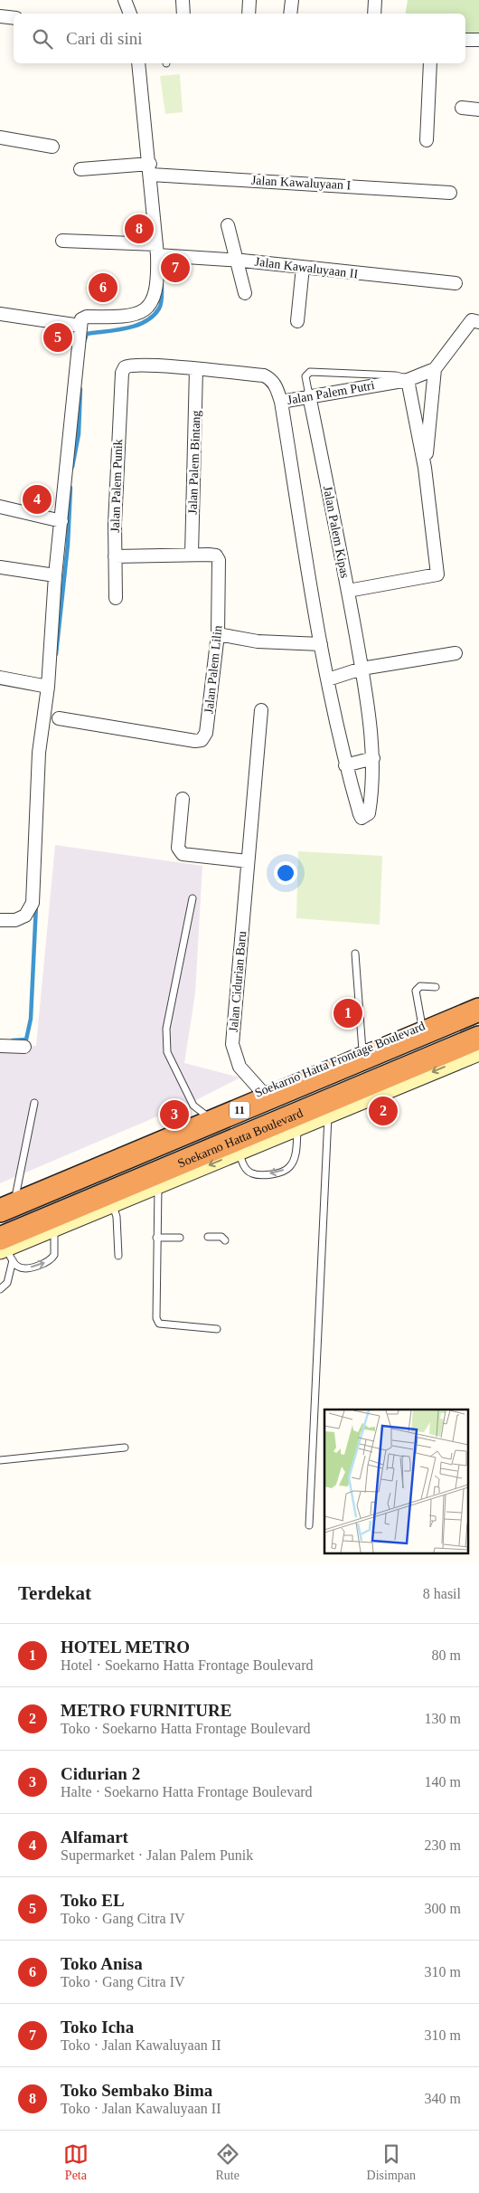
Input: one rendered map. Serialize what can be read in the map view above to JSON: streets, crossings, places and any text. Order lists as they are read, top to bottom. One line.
{"streets":{"highway":["11","Soekarno Hatta Boulevard"],"main road":["Soekarno Hatta Frontage Boulevard"],"street":["Jalan Kawaluyaan I","Jalan Kawaluyaan II","Jalan Palem Putri","Jalan Palem Bintang","Jalan Palem Punik","Jalan Palem Kipas","Jalan Palem Lilin","Jalan Cidurian Baru"]},"crossings":[["Jalan Palem Putri","Jalan Palem Bintang"],["Jalan Palem Putri","Jalan Palem Punik"],["Jalan Palem Putri","Jalan Palem Kipas"],["Jalan Palem Bintang","Jalan Palem Lilin"],["Jalan Palem Punik","Jalan Palem Lilin"],["Jalan Cidurian Baru","Soekarno Hatta Frontage Boulevard"]],"page":{"search":"Cari di sini","pins":["8","7","6","5","4","1","2","3"],"heading":["Terdekat","8 hasil"],"list":[{"mark":"1","name":"HOTEL METRO","note":"Hotel · Soekarno Hatta Frontage Boulevard","value":"80 m"},{"mark":"2","name":"METRO FURNITURE","note":"Toko · Soekarno Hatta Frontage Boulevard","value":"130 m"},{"mark":"3","name":"Cidurian 2","note":"Halte · Soekarno Hatta Frontage Boulevard","value":"140 m"},{"mark":"4","name":"Alfamart","note":"Supermarket · Jalan Palem Punik","value":"230 m"},{"mark":"5","name":"Toko EL","note":"Toko · Gang Citra IV","value":"300 m"},{"mark":"6","name":"Toko Anisa","note":"Toko · Gang Citra IV","value":"310 m"},{"mark":"7","name":"Toko Icha","note":"Toko · Jalan Kawaluyaan II","value":"310 m"},{"mark":"8","name":"Toko Sembako Bima","note":"Toko · Jalan Kawaluyaan II","value":"340 m"}],"nav":["Peta","Rute","Disimpan"]}}
